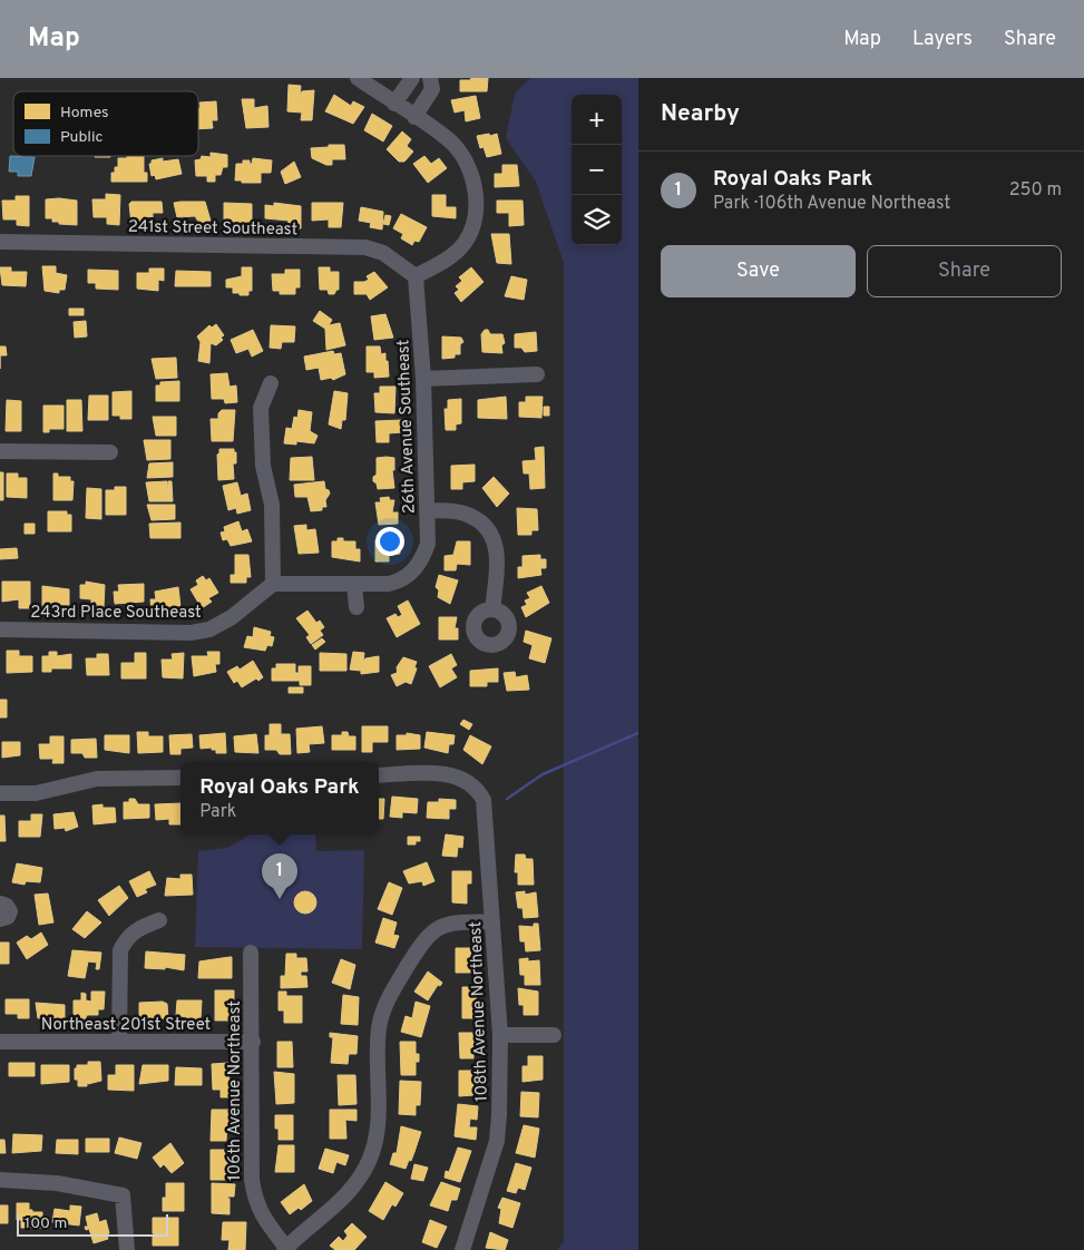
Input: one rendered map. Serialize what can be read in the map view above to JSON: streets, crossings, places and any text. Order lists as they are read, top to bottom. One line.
{"streets":{"street":["241st Street Southeast","26th Avenue Southeast","243rd Place Southeast","108th Avenue Northeast","Northeast 201st Street","106th Avenue Northeast"]},"crossings":[["241st Street Southeast","26th Avenue Southeast"],["Northeast 201st Street","106th Avenue Northeast"]],"legend":["Homes","Public"],"scale_bar":"100 m","page":{"header":"Map","nav":["Map","Layers","Share"],"heading":"Nearby","map_buttons":["+","−"],"list":[{"mark":"1","name":"Royal Oaks Park","note":"Park · 106th Avenue Northeast","value":"250 m"}],"buttons":["Save","Share"],"popup":["Royal Oaks Park","Park"],"pins":"1","scale":"100 m"}}
